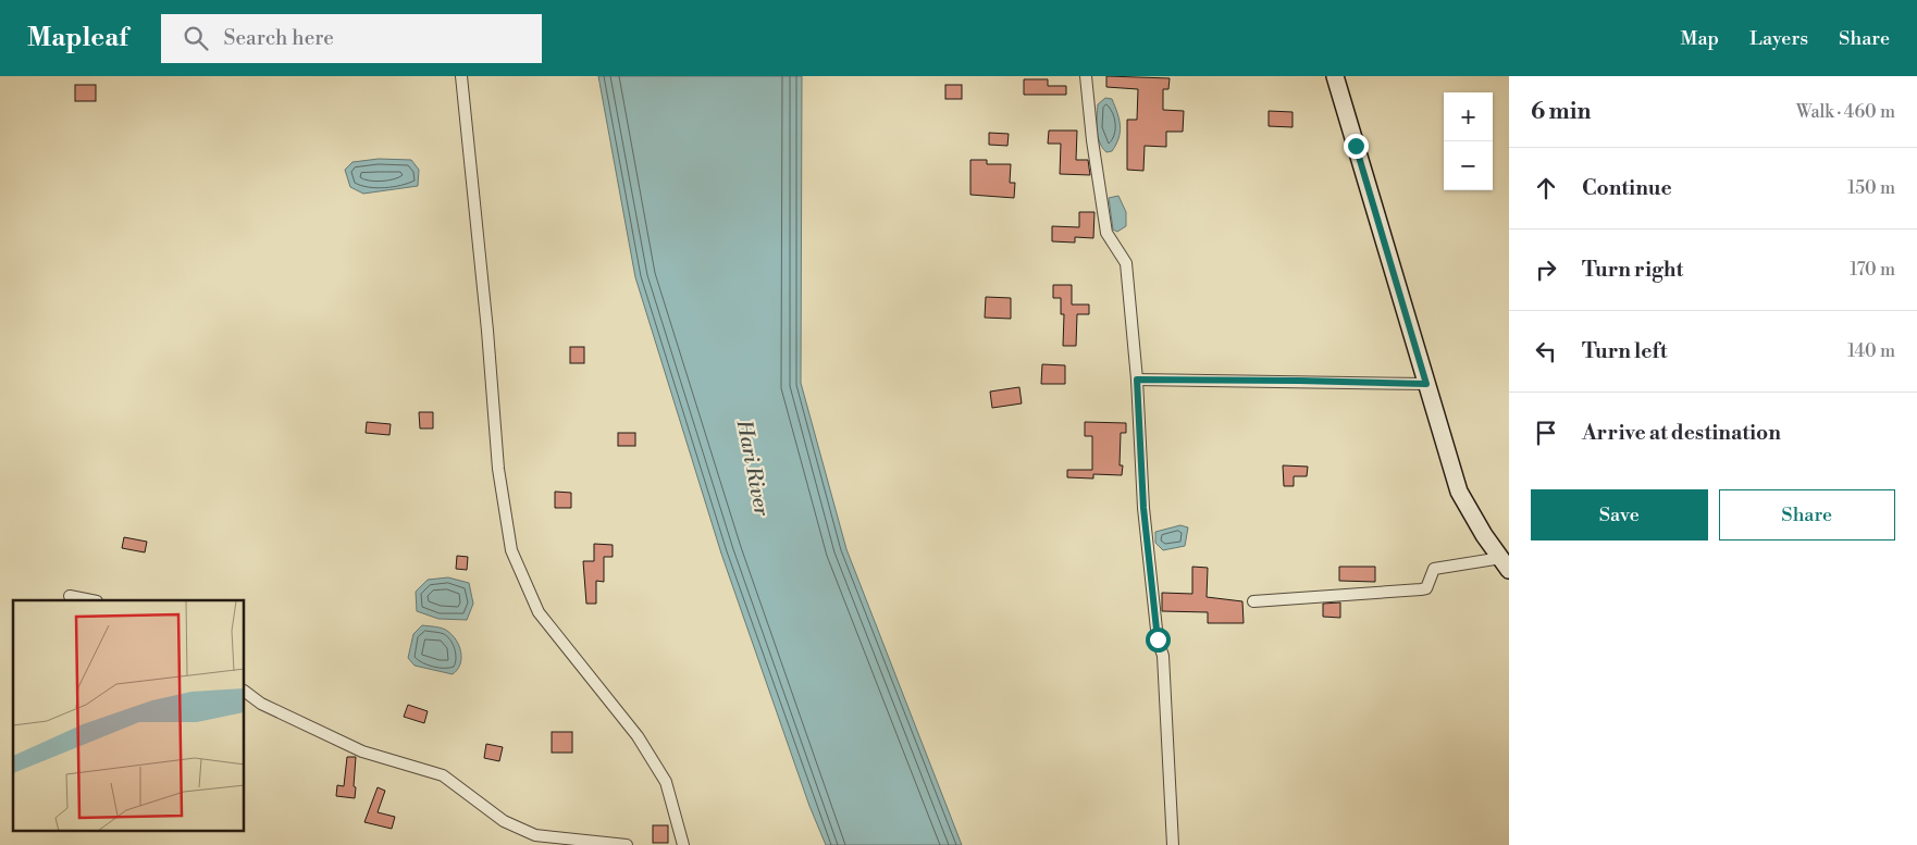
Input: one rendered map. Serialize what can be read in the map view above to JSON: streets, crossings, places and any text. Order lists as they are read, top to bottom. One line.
{"water":["Hari River"],"page":{"header":"Mapleaf","search":"Search here","nav":["Map","Layers","Share"],"heading":["6 min","Walk · 460 m"],"map_buttons":["+","−"],"list":[["Continue","150 m"],["Turn right","170 m"],["Turn left","140 m"],"Arrive at destination"],"buttons":["Save","Share"]}}
